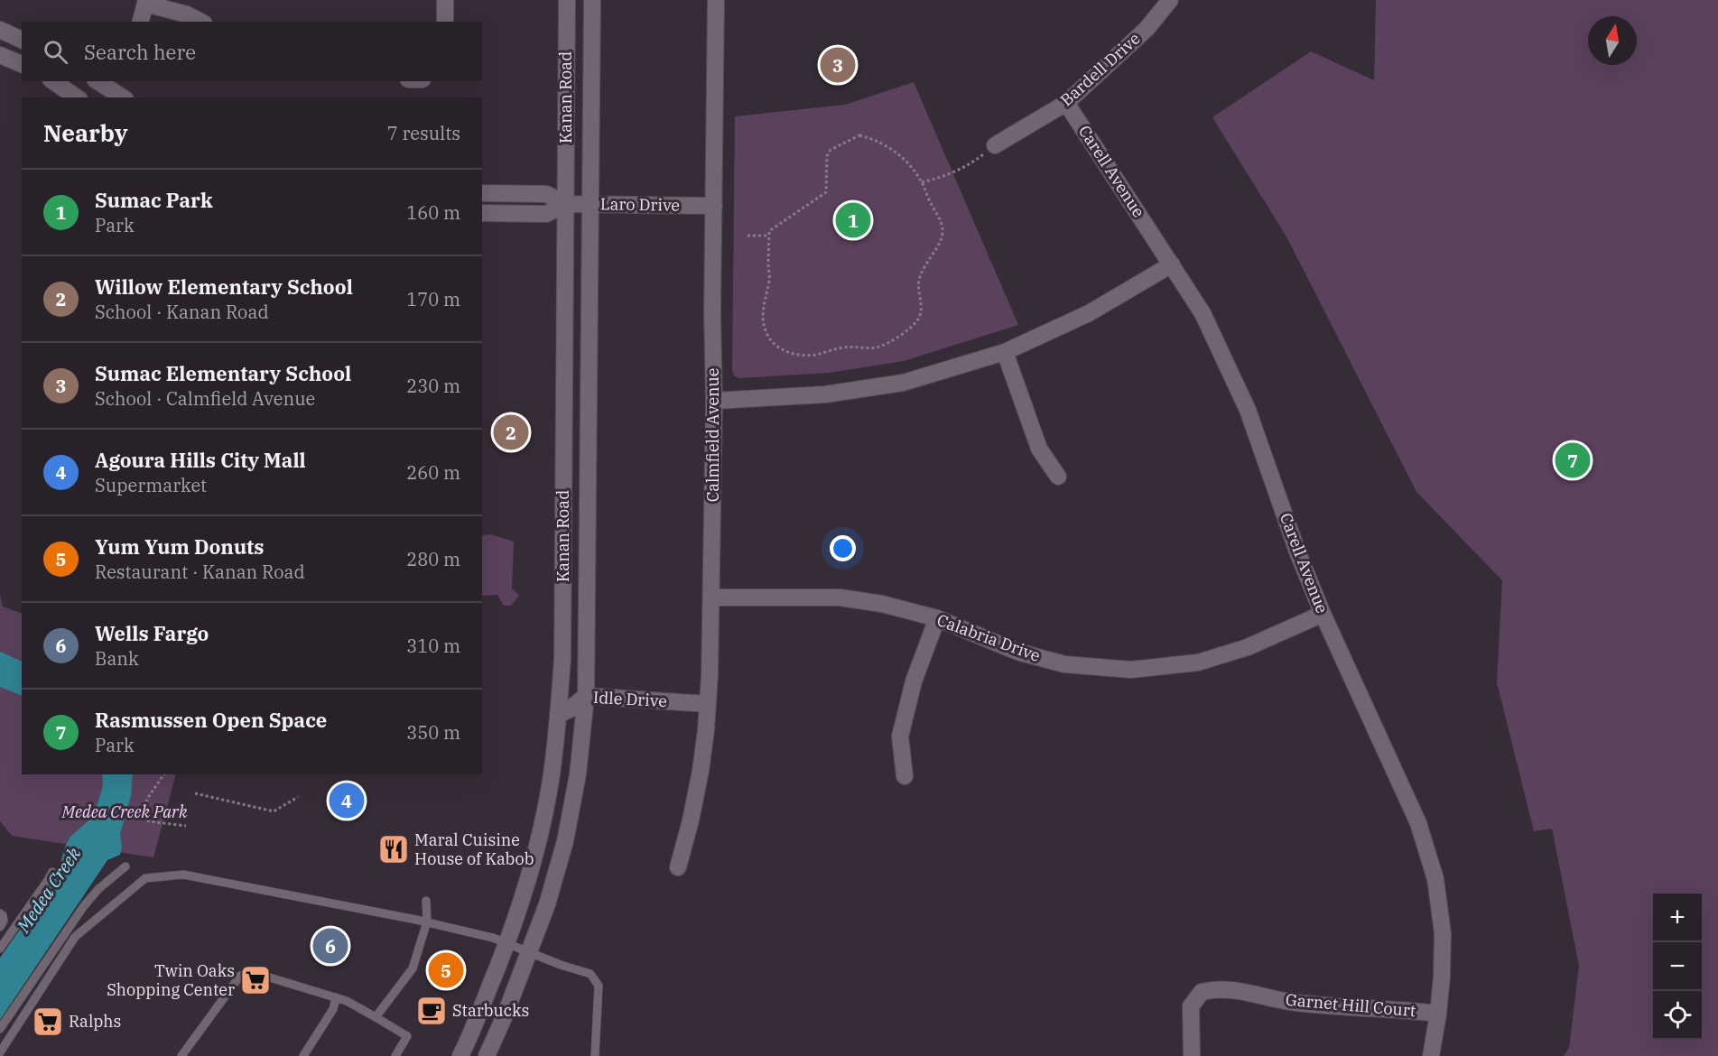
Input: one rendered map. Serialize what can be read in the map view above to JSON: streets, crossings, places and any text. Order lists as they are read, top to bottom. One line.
{"streets":{"street":["Bardell Drive","Kanan Road","Carell Avenue","Laro Drive","Calmfield Avenue","Calabria Drive","Idle Drive","Garnet Hill Court"]},"crossings":[["Bardell Drive","Carell Avenue"],["Kanan Road","Laro Drive"],["Kanan Road","Idle Drive"],["Carell Avenue","Calabria Drive"],["Carell Avenue","Garnet Hill Court"],["Laro Drive","Calmfield Avenue"],["Calmfield Avenue","Calabria Drive"],["Calmfield Avenue","Idle Drive"]],"water":["Medea Creek"],"parks":["Medea Creek Park"],"places":{"restaurant":["Maral Cuisine House of Kabob"],"supermarket":["Twin Oaks Shopping Center","Ralphs"],"cafe":["Starbucks"]},"north":"top","page":{"search":"Search here","pins":["3","1","2","7","4","6","5"],"heading":["Nearby","7 results"],"list":[{"mark":"1","name":"Sumac Park","note":"Park","value":"160 m"},{"mark":"2","name":"Willow Elementary School","note":"School · Kanan Road","value":"170 m"},{"mark":"3","name":"Sumac Elementary School","note":"School · Calmfield Avenue","value":"230 m"},{"mark":"4","name":"Agoura Hills City Mall","note":"Supermarket","value":"260 m"},{"mark":"5","name":"Yum Yum Donuts","note":"Restaurant · Kanan Road","value":"280 m"},{"mark":"6","name":"Wells Fargo","note":"Bank","value":"310 m"},{"mark":"7","name":"Rasmussen Open Space","note":"Park","value":"350 m"}],"map_buttons":["+","−"]}}
